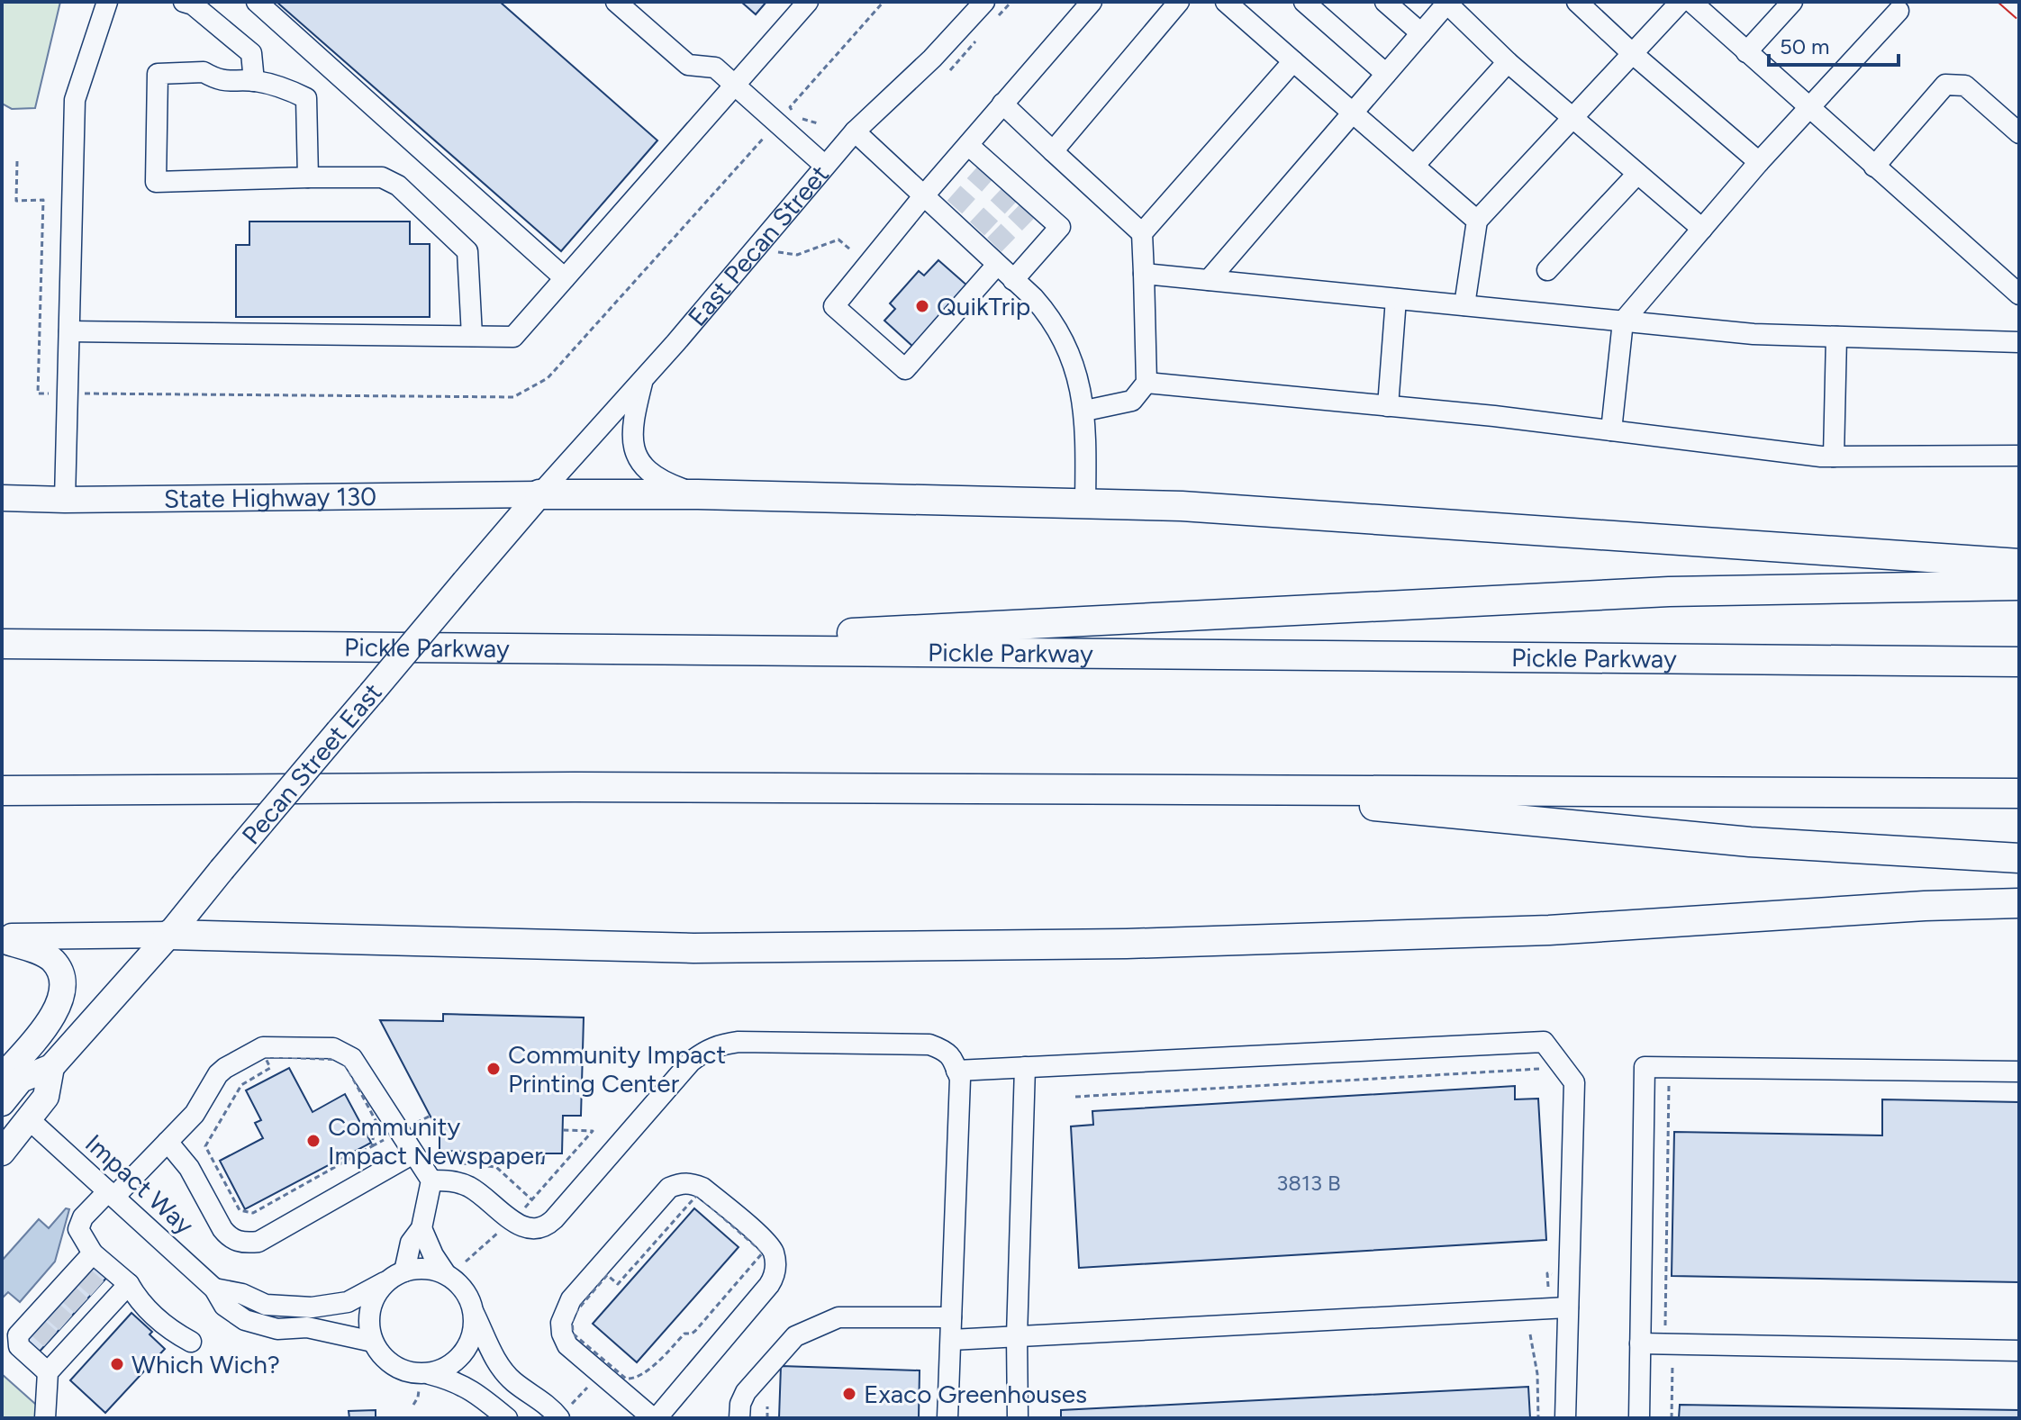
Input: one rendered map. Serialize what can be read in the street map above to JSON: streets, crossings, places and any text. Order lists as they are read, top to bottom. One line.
{"streets":{"highway":["Pickle Parkway"],"main road":["State Highway 130","Pecan Street East"],"street":["East Pecan Street","Impact Way"]},"crossings":[["East Pecan Street","State Highway 130"],["East Pecan Street","Pecan Street East"],["State Highway 130","Pecan Street East"]],"places":["QuikTrip","Community Impact Printing Center","Community Impact Newspaper","Which Wich?","Exaco Greenhouses"],"house_numbers":["3813 B"],"scale_bar":"50 m"}
